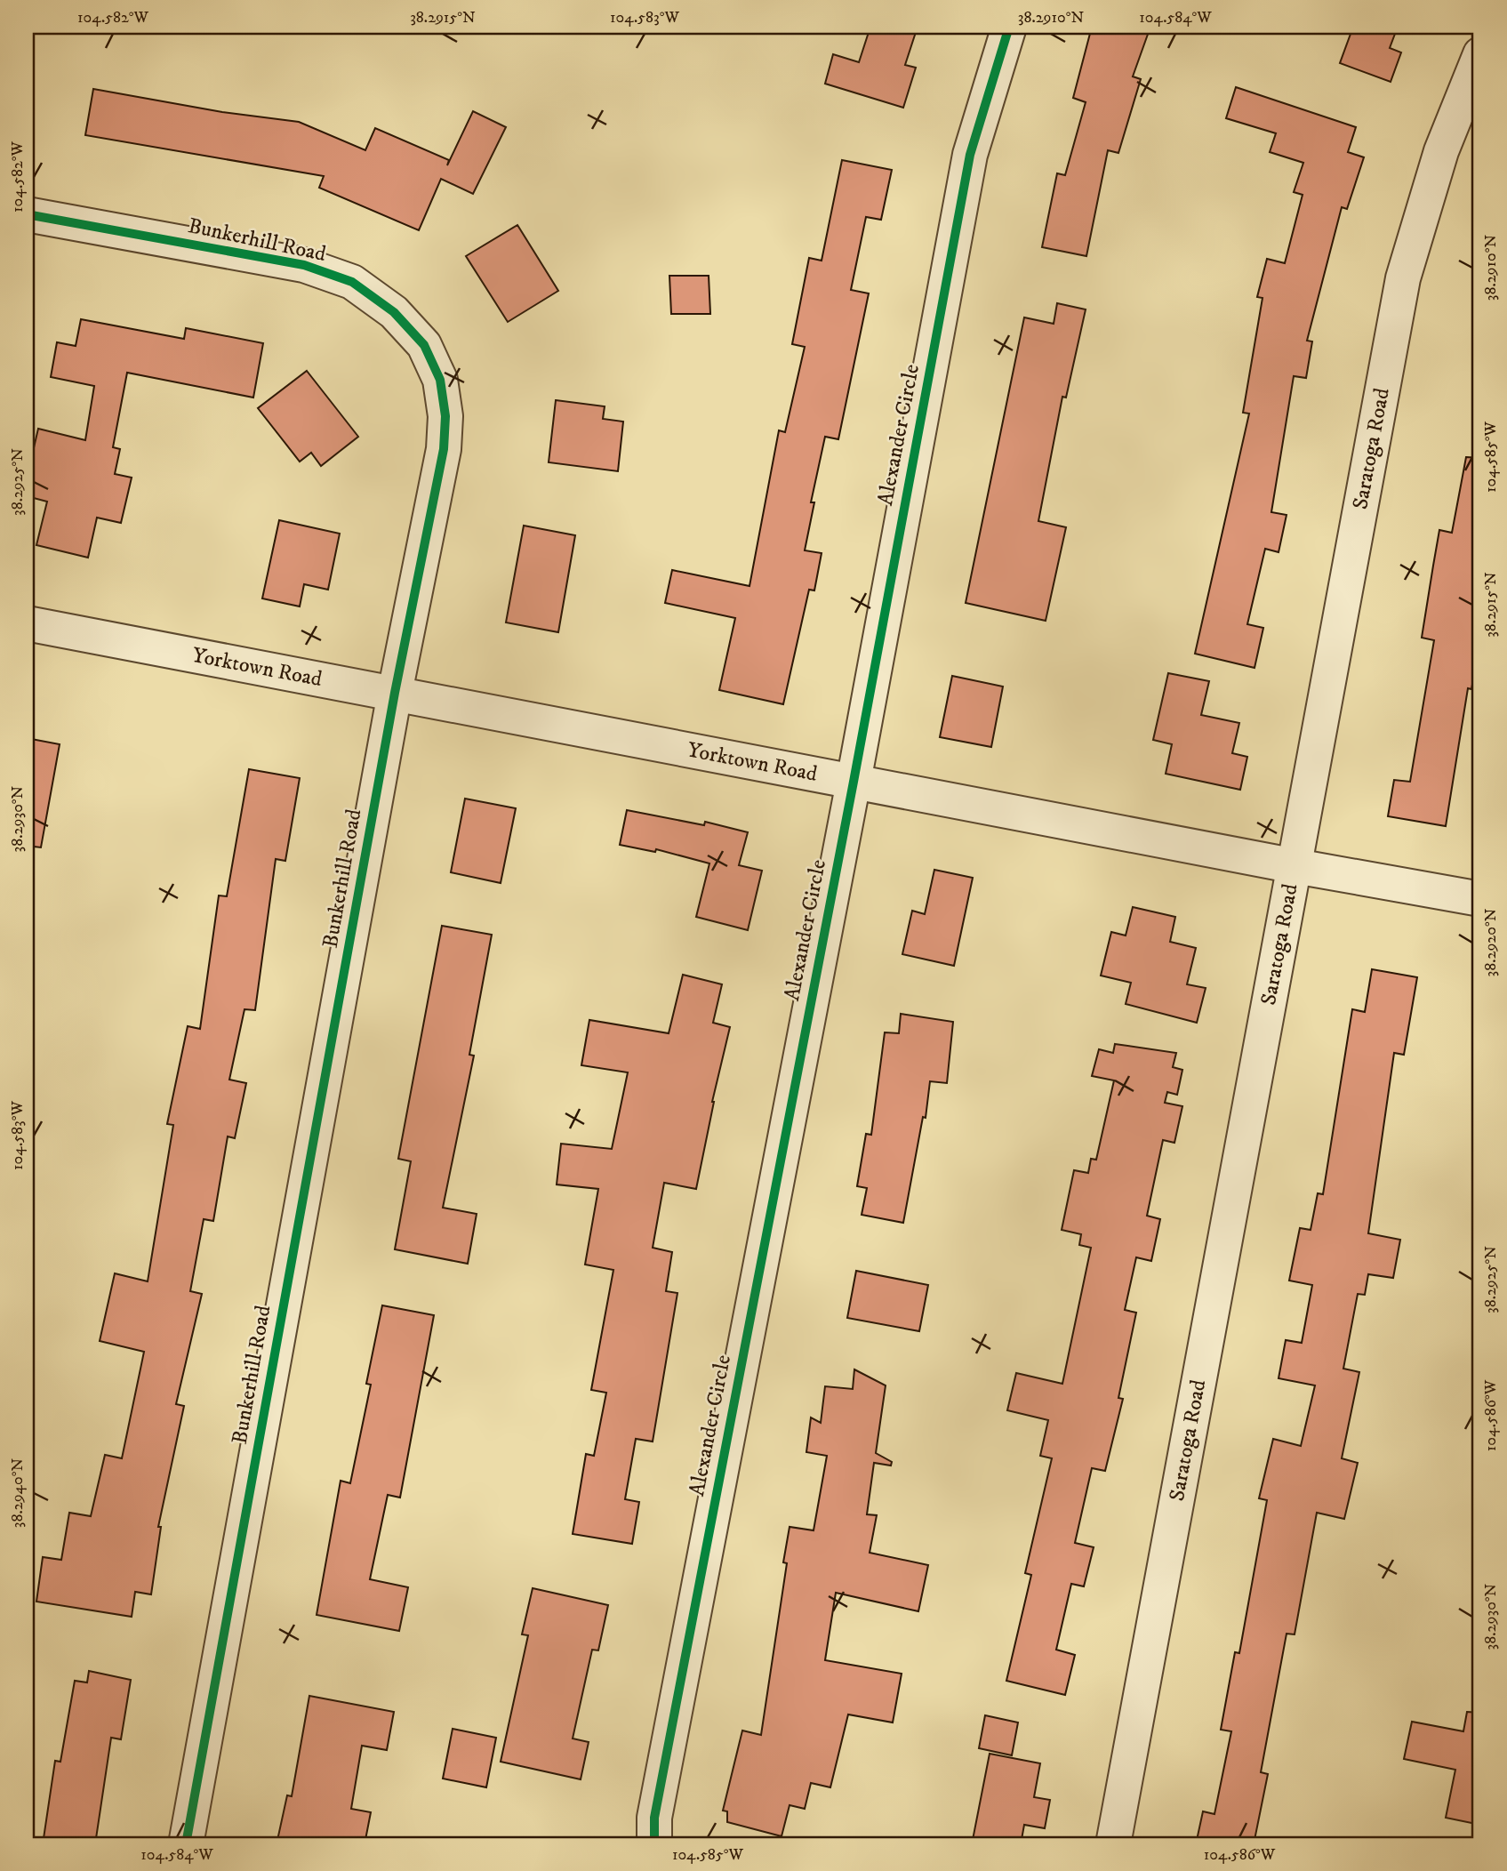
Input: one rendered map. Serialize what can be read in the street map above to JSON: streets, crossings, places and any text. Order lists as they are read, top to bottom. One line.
{"streets":{"street":["Bunkerhill Road","Alexander Circle","Saratoga Road","Yorktown Road"]},"crossings":[["Bunkerhill Road","Yorktown Road"],["Alexander Circle","Yorktown Road"],["Saratoga Road","Yorktown Road"]],"coordinates":["104.582°W","38.2915°N","104.583°W","38.2910°N","104.584°W","104.585°W","38.2925°N","38.2930°N","38.2920°N","104.586°W","38.2940°N"]}
